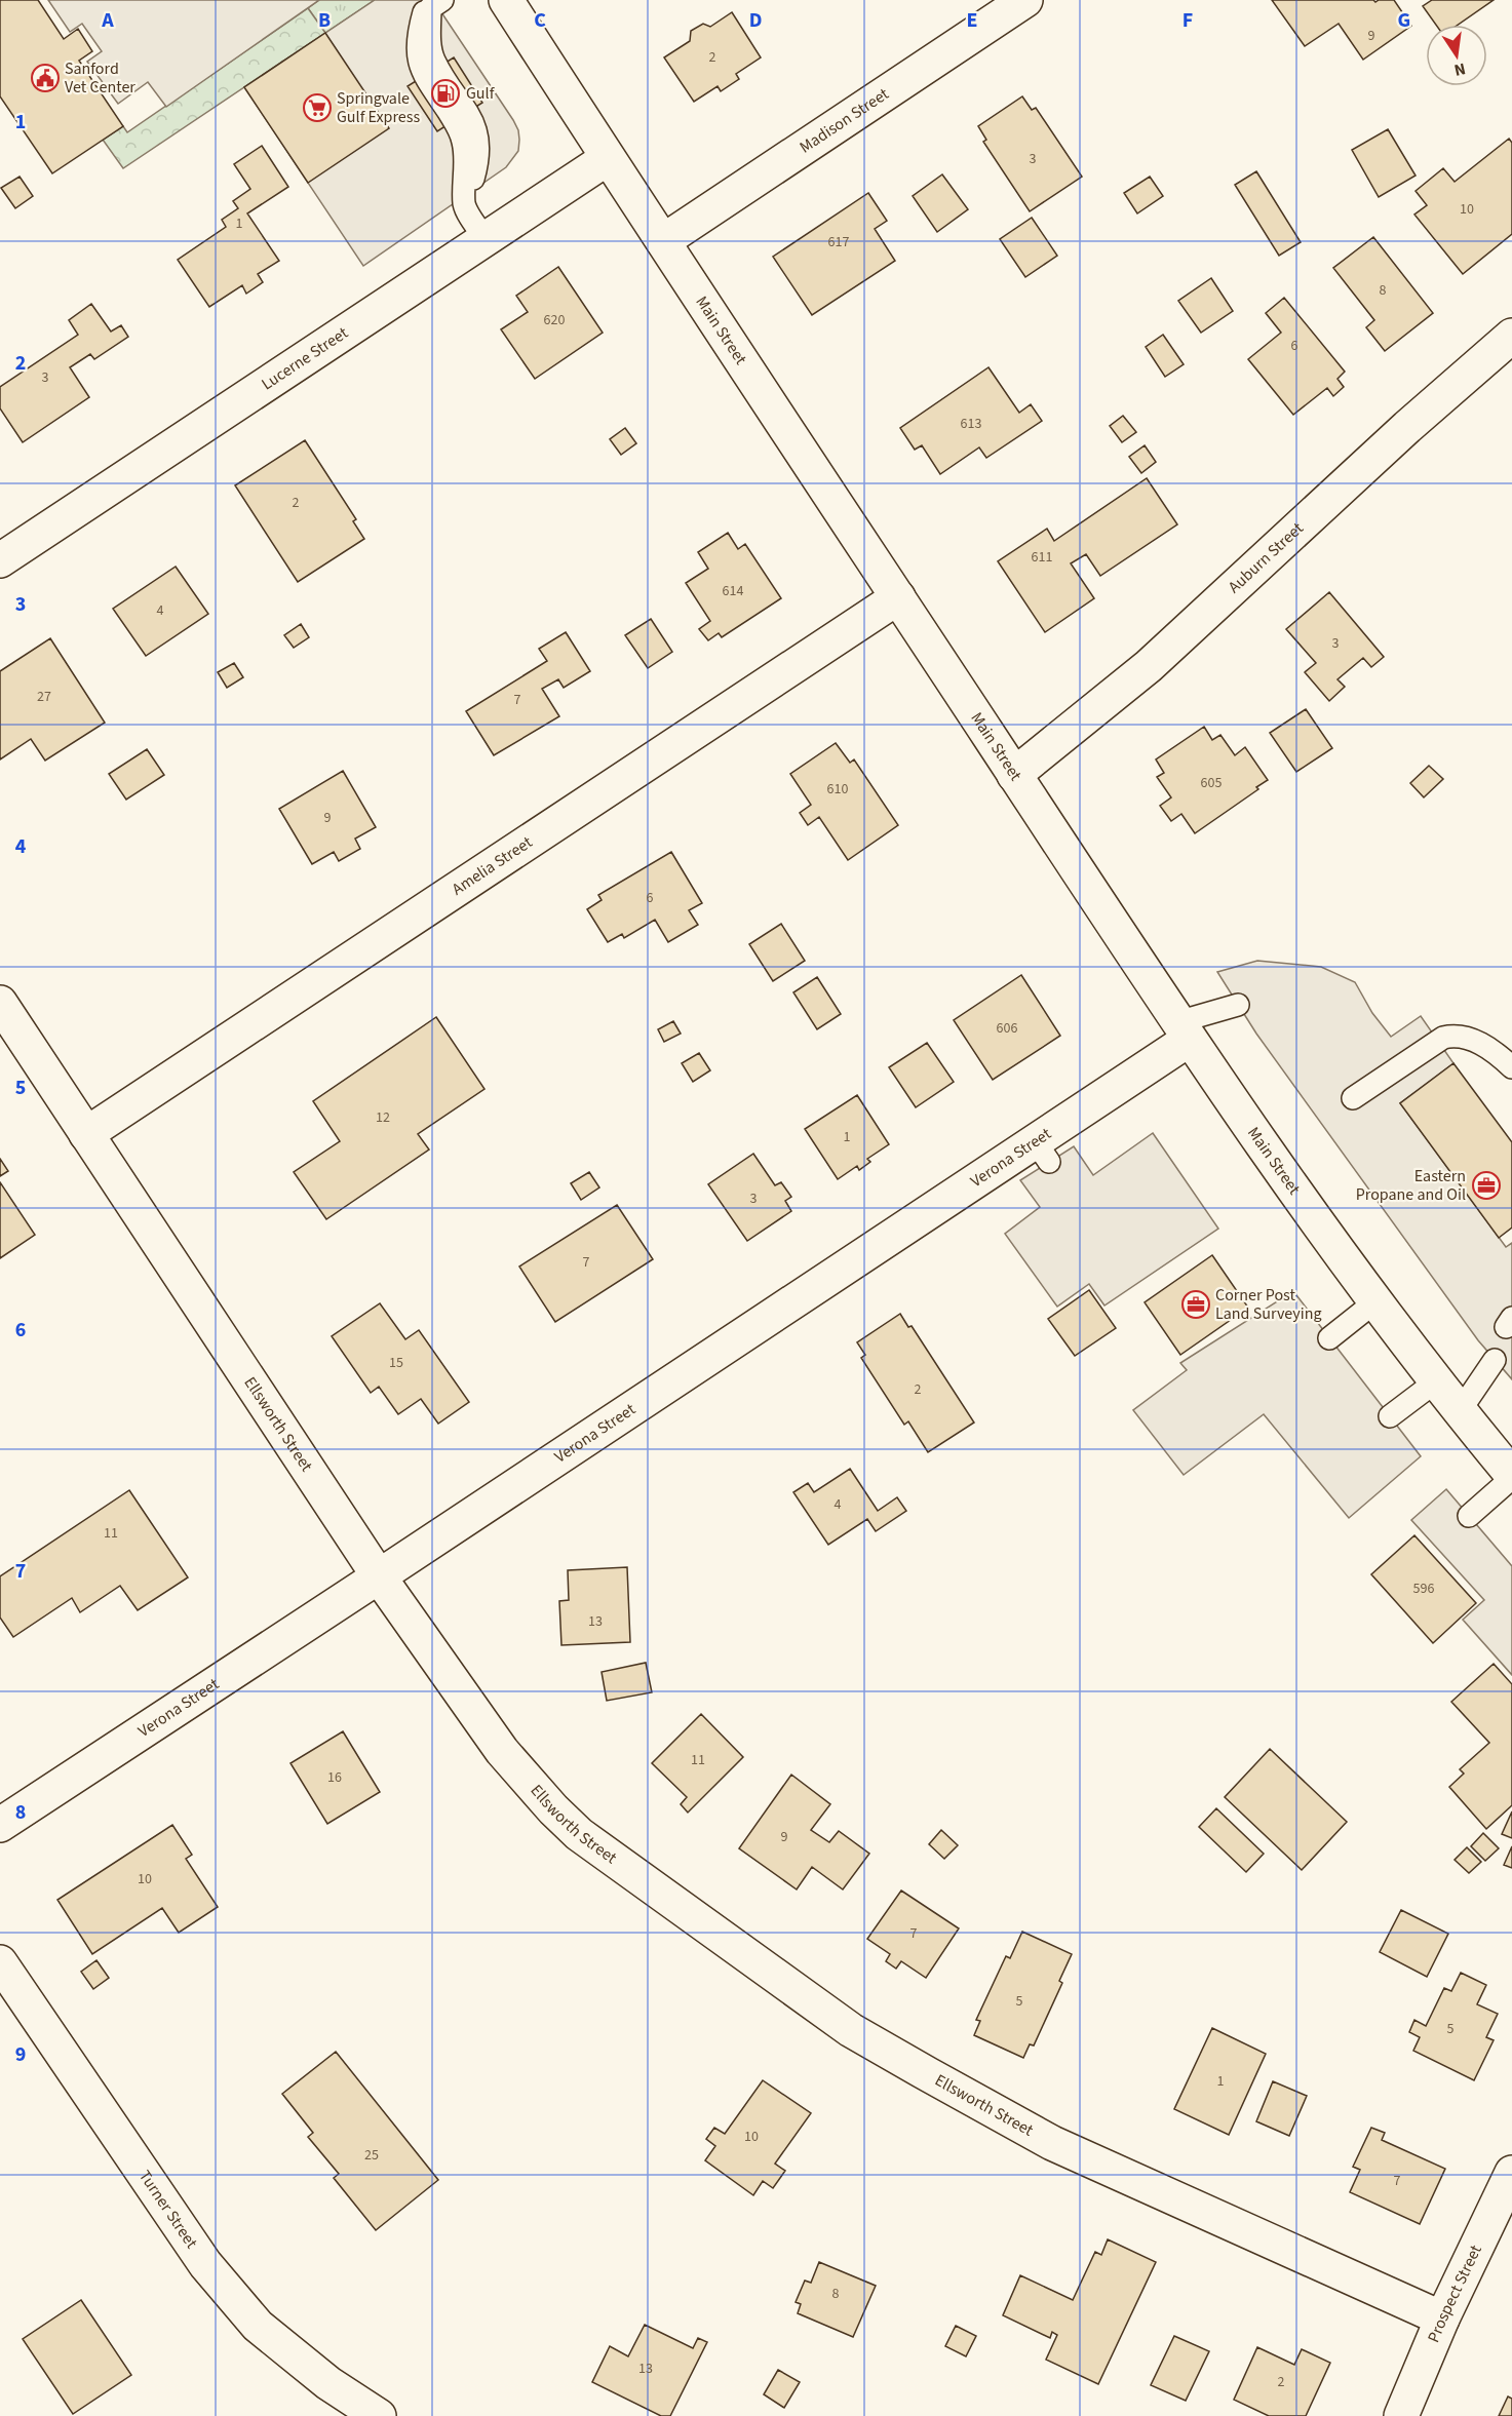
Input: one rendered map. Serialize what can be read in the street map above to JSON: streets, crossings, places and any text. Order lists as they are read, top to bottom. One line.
{"streets":{"street":["Madison Street","Main Street","Lucerne Street","Auburn Street","Amelia Street","Verona Street","Ellsworth Street","Turner Street","Prospect Street"]},"crossings":[["Madison Street","Main Street"],["Main Street","Lucerne Street"],["Main Street","Auburn Street"],["Main Street","Amelia Street"],["Main Street","Verona Street"],["Amelia Street","Ellsworth Street"],["Verona Street","Ellsworth Street"],["Ellsworth Street","Prospect Street"]],"places":{"public building":["Sanford Vet Center"],"fuel station":["Gulf"],"supermarket":["Springvale Gulf Express"],"office":["Eastern Propane and Oil","Corner Post Land Surveying"]},"house_numbers":["9","2","3","10","1","617","8","620","6","3","613","2","611","614","4","3","27","7","605","610","9","6","606","12","1","3","7","15","2","4","11","596","13","11","16","9","10","7","5","5","1","10","25","7","8","13","2"],"north":"bottom","grid":{"columns":["A","B","C","D","E","F","G"],"rows":["1","2","3","4","5","6","7","8","9"]}}
